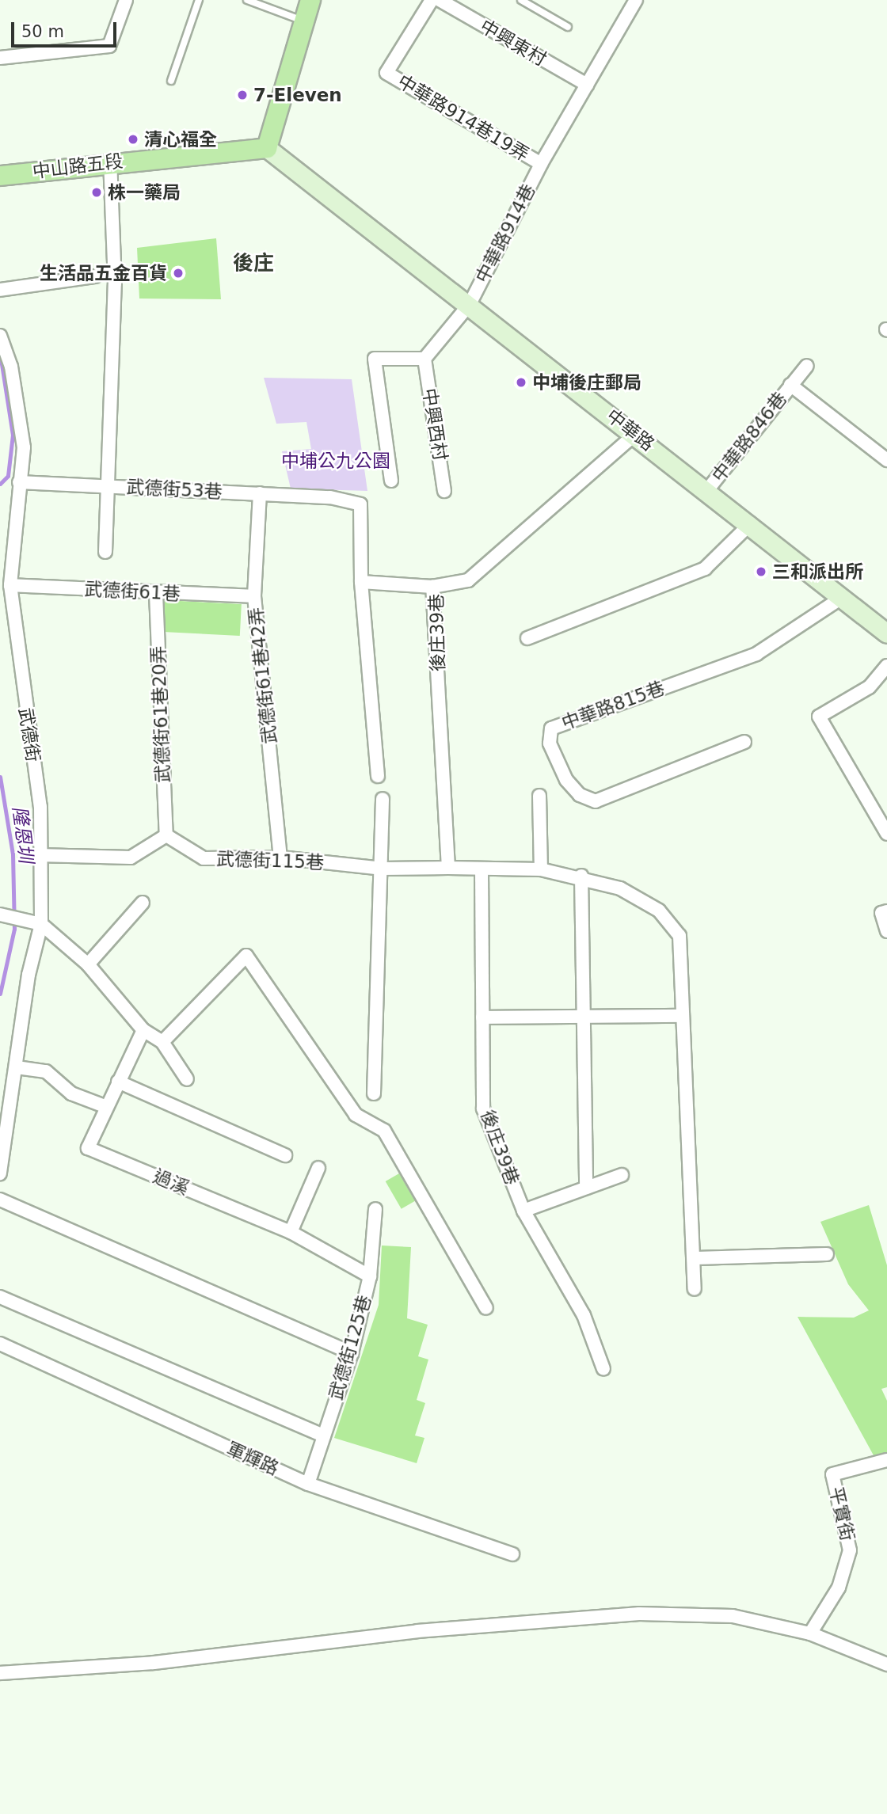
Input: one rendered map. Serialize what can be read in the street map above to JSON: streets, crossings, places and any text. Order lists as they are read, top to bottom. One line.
{"streets":{"main road":["中山路五段","中華路"],"street":["中興東村","中華路914巷19弄","中華路914巷","中興西村","中華路846巷","武德街53巷","武德街61巷","後庄39巷","武德街61巷42弄","中華路815巷","武德街61巷20弄","武德街","武德街115巷","過溪","武德街125巷","軍輝路","平實街"]},"crossings":[["中華路914巷19弄","中華路914巷"],["中山路五段","中華路"],["中華路914巷","中華路"],["中華路","中華路846巷"],["中華路","後庄39巷"],["中華路","中華路815巷"],["武德街53巷","武德街61巷42弄"],["武德街53巷","武德街"],["武德街61巷","武德街61巷42弄"],["武德街61巷","武德街61巷20弄"],["武德街61巷","武德街"],["後庄39巷","武德街115巷"],["武德街61巷42弄","武德街115巷"],["武德街61巷20弄","武德街115巷"],["過溪","武德街125巷"],["武德街125巷","軍輝路"]],"districts":["後庄"],"water":["隆恩圳"],"parks":["中埔公九公園"],"places":["7-Eleven","清心福全","株一藥局","生活品五金百貨","中埔後庄郵局","三和派出所"],"scale_bar":"50 m"}
